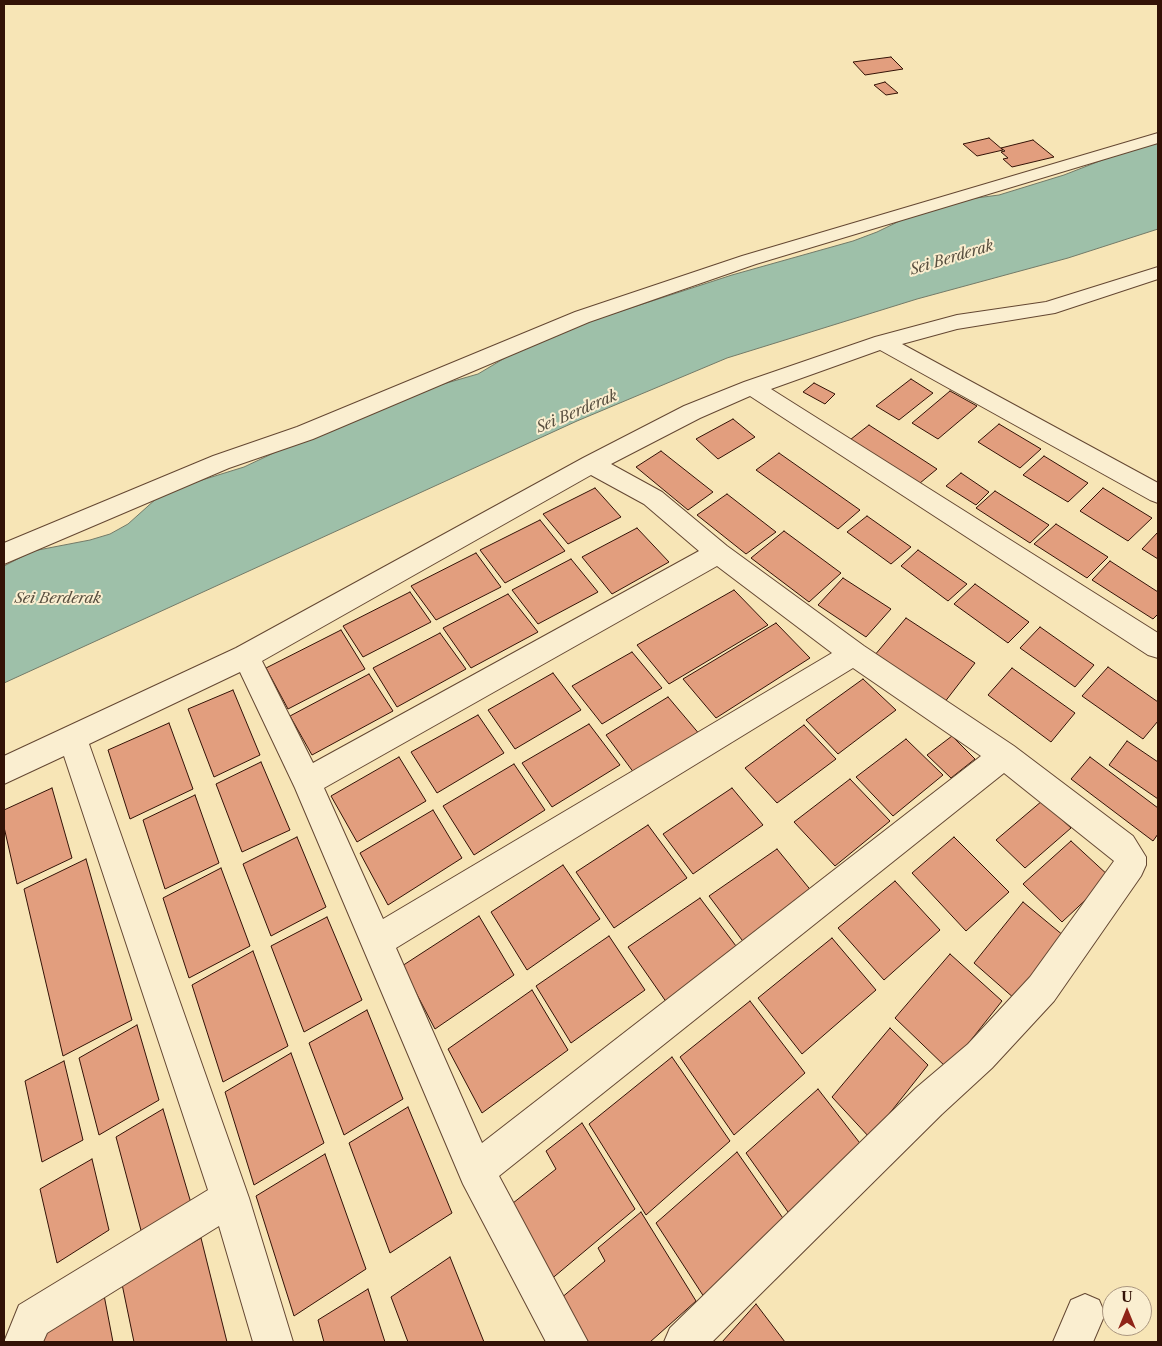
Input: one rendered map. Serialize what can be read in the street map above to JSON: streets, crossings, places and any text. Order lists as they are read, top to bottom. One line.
{"water":["Sei Berderak"],"north":"top"}
